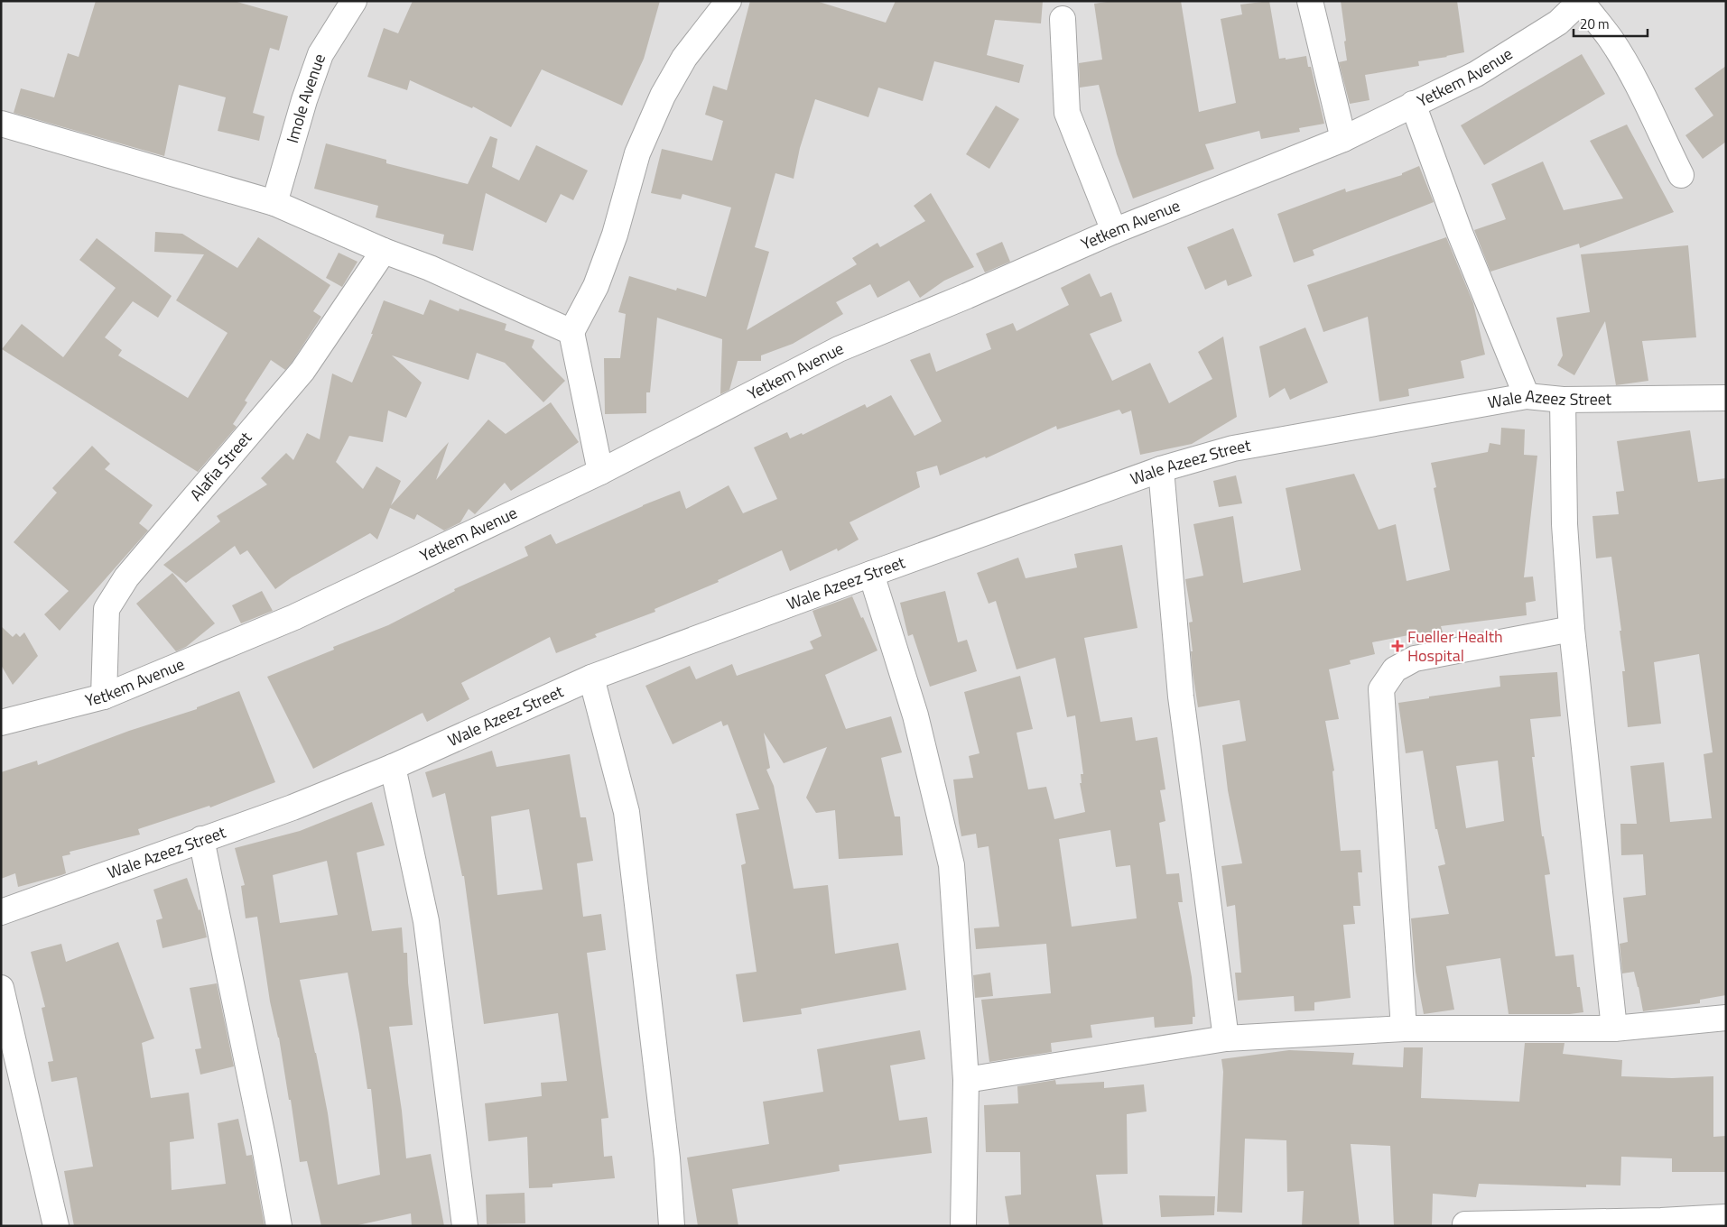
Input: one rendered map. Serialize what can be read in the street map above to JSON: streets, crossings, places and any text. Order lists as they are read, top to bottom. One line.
{"streets":{"street":["Yetkem Avenue","Imole Avenue","Wale Azeez Street","Alafia Street"]},"crossings":[["Yetkem Avenue","Alafia Street"]],"places":{"health":["Fueller Health Hospital"]},"scale_bar":"20 m"}
